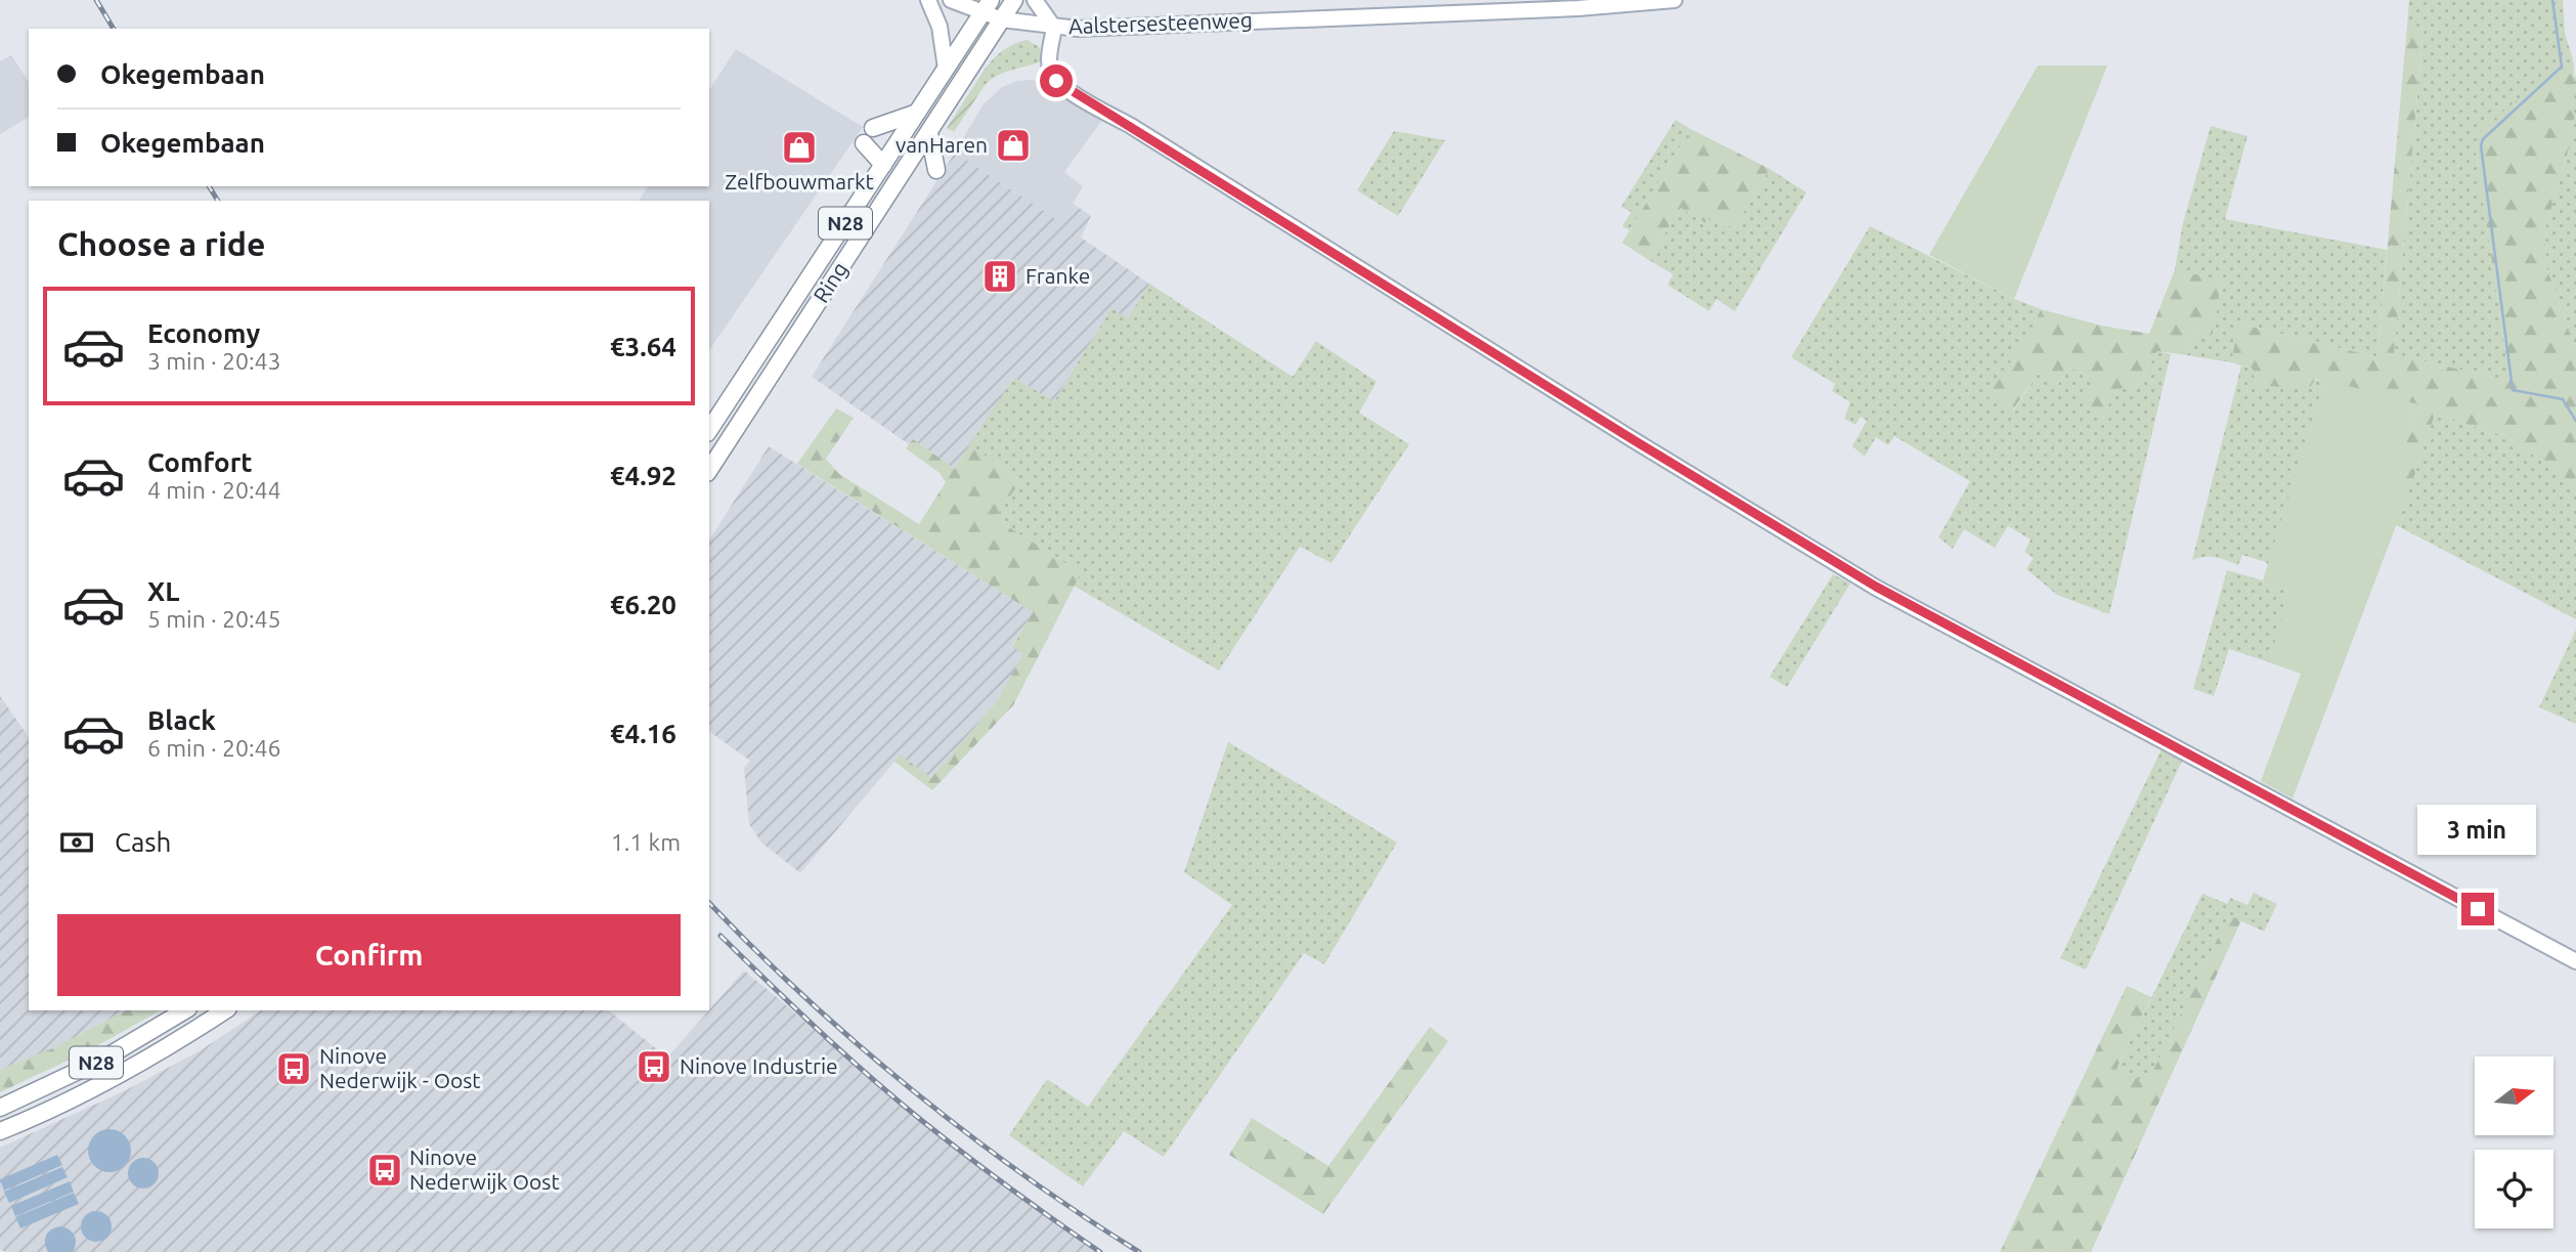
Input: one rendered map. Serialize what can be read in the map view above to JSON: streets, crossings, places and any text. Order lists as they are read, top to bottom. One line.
{"streets":{"highway":["N28","Ring"],"main road":["Aalstersesteenweg"]},"crossings":[["Aalstersesteenweg","N28"],["Aalstersesteenweg","Ring"],["N28","Ring"]],"places":{"shop":["vanHaren","Zelfbouwmarkt"],"building":["Franke"],"bus stop":["Ninove Industrie","Ninove Nederwijk - Oost","Ninove Nederwijk Oost"]},"north":"right","page":{"banner":["Okegembaan","Okegembaan"],"heading":"Choose a ride","list":[{"name":"Economy","note":"3 min · 20:43","value":"€3.64"},{"name":"Comfort","note":"4 min · 20:44","value":"€4.92"},{"name":"XL","note":"5 min · 20:45","value":"€6.20"},{"name":"Black","note":"6 min · 20:46","value":"€4.16"}],"pay":["Cash","1.1 km"],"bubble":"3 min","buttons":"Confirm"}}
